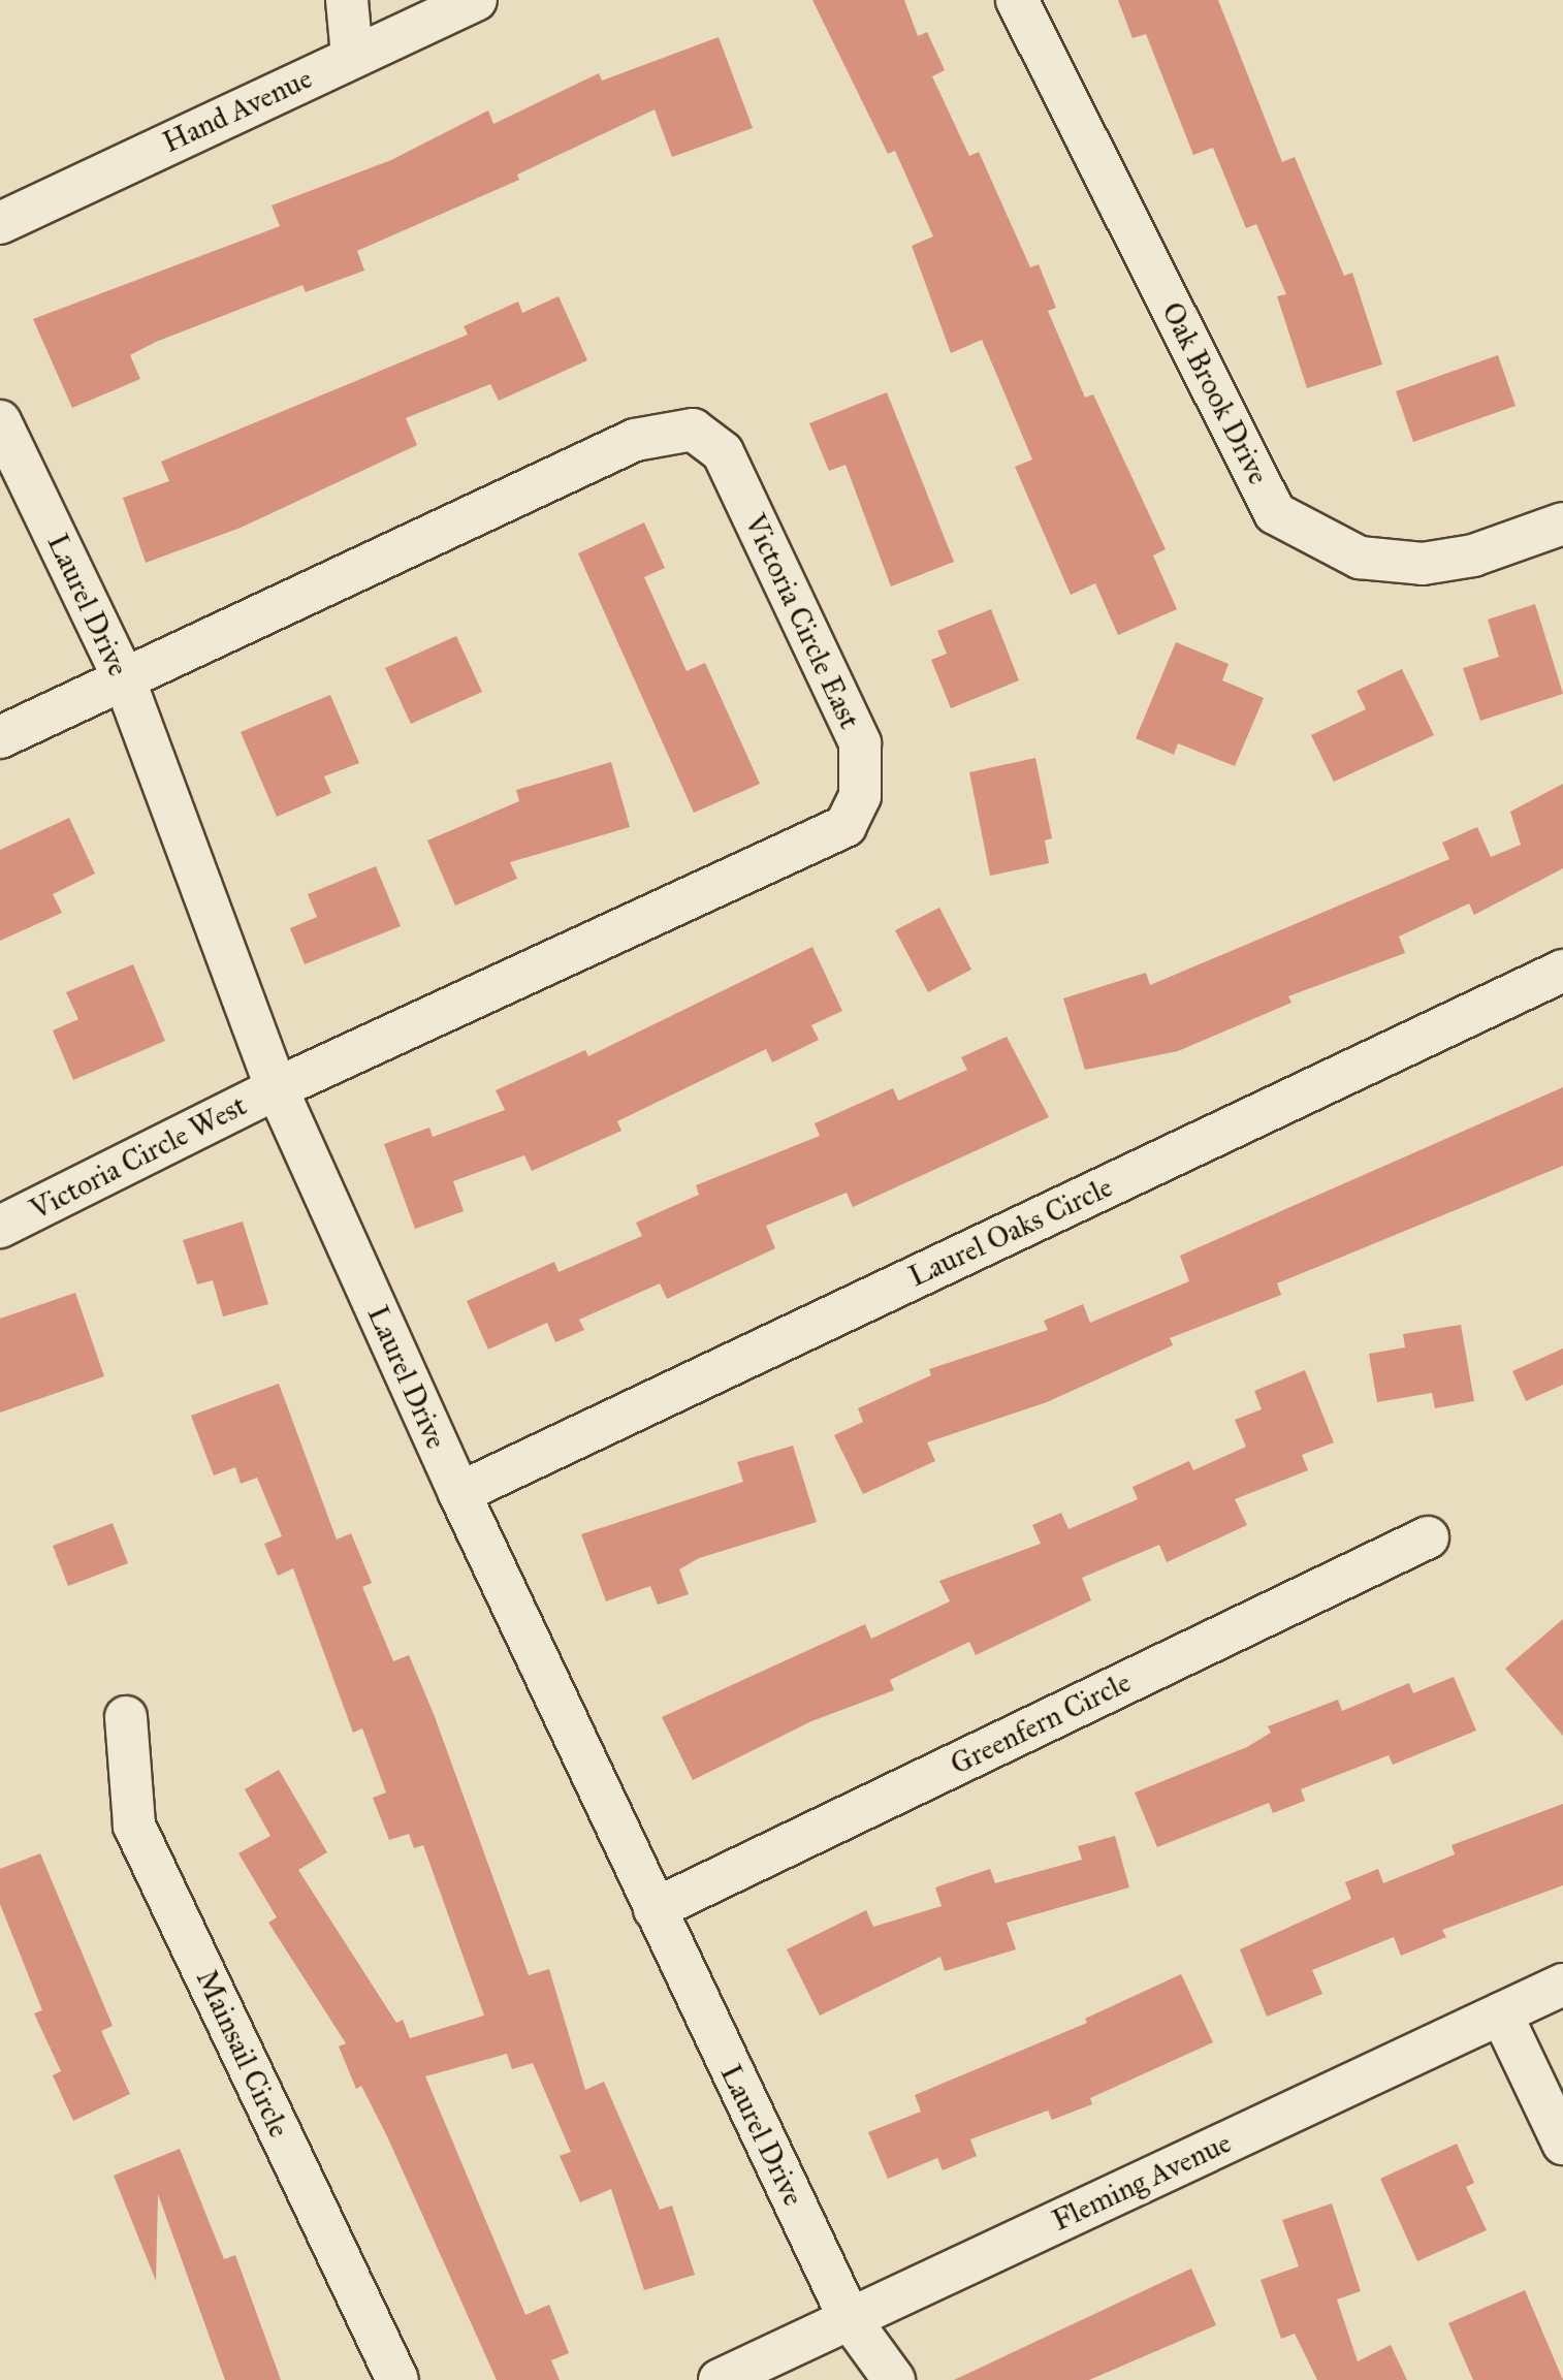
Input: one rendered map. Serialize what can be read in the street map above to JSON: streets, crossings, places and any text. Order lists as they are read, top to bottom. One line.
{"streets":{"street":["Hand Avenue","Oak Brook Drive","Laurel Drive","Victoria Circle East","Victoria Circle West","Laurel Oaks Circle","Greenfern Circle","Mainsail Circle","Fleming Avenue"]},"crossings":[["Laurel Drive","Victoria Circle East"],["Laurel Drive","Victoria Circle West"],["Laurel Drive","Laurel Oaks Circle"],["Laurel Drive","Greenfern Circle"],["Laurel Drive","Fleming Avenue"],["Victoria Circle East","Victoria Circle West"]]}
